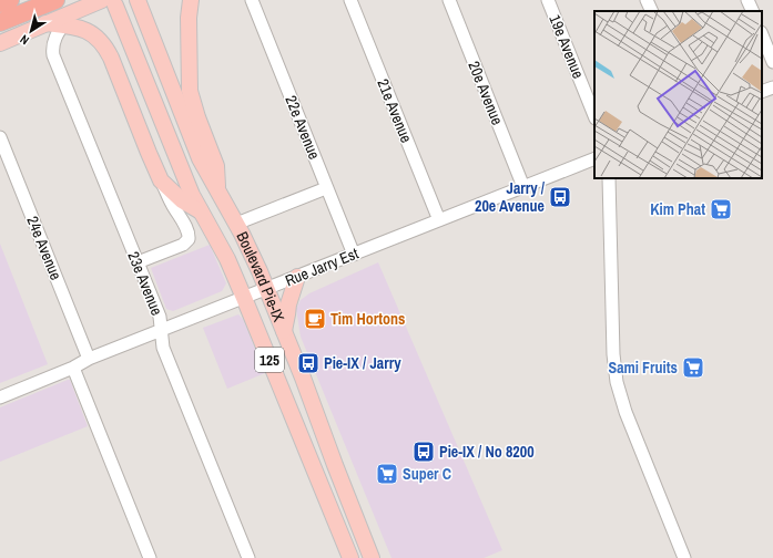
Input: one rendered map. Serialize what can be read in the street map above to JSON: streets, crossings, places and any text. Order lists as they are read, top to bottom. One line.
{"streets":{"main road":["Boulevard Pie-IX","125"],"street":["19e Avenue","20e Avenue","21e Avenue","22e Avenue","24e Avenue","Rue Jarry Est","23e Avenue"]},"crossings":[["20e Avenue","Rue Jarry Est"],["21e Avenue","Rue Jarry Est"],["22e Avenue","Rue Jarry Est"],["24e Avenue","Rue Jarry Est"],["Rue Jarry Est","Boulevard Pie-IX"],["Rue Jarry Est","23e Avenue"]],"places":{"bus stop":["Jarry / 20e Avenue","Pie-IX / Jarry","Pie-IX / No 8200"],"supermarket":["Kim Phat","Sami Fruits","Super C"],"cafe":["Tim Hortons"]},"north":"bottom left"}
